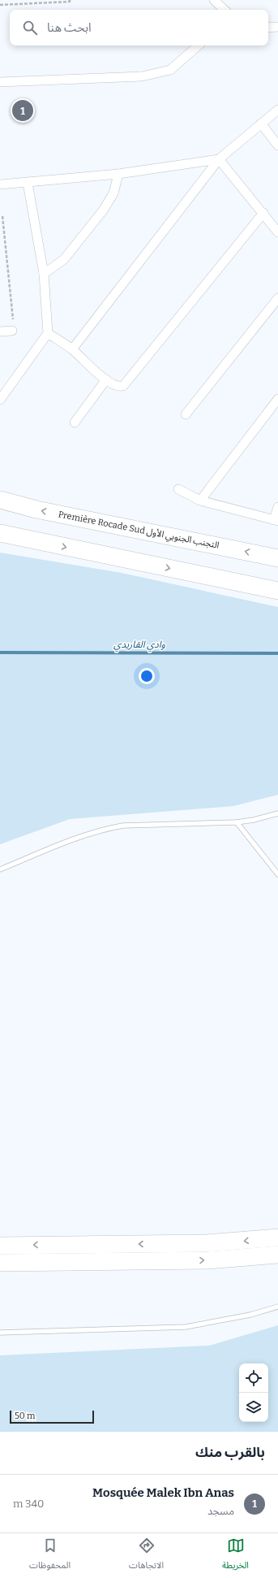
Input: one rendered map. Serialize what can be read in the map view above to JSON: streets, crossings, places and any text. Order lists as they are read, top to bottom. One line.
{"streets":{"highway":["Première Rocade Sud التجنب الجنوبي الأول"]},"water":["وادي القاريدي"],"scale_bar":"50 m","page":{"search":"ابحث هنا","pins":"1","scale":"50 m","heading":"بالقرب منك","list":[{"mark":"1","name":"Mosquée Malek Ibn Anas","note":"مسجد","value":"340 m"}],"nav":["الخريطة","الاتجاهات","المحفوظات"]}}
